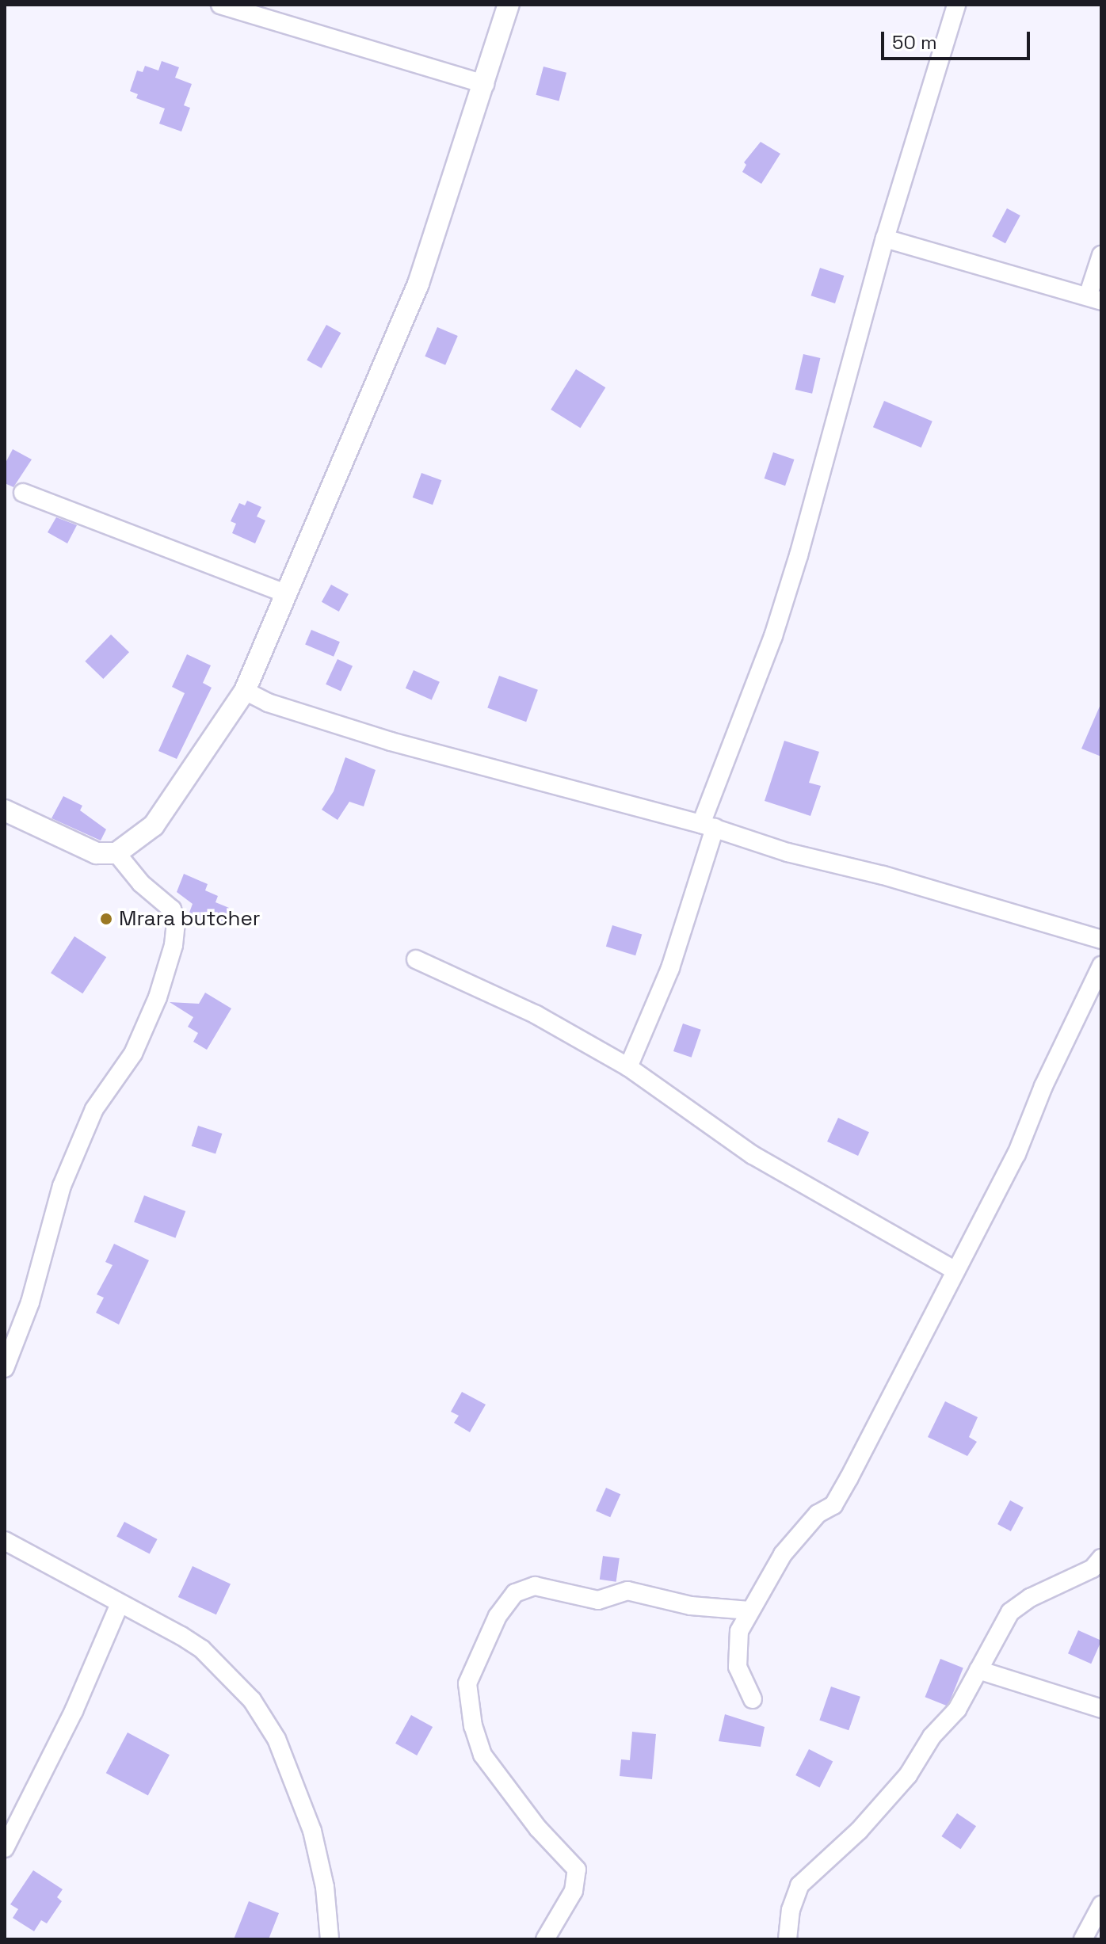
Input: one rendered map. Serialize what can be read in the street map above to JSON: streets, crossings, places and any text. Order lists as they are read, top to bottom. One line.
{"places":["Mrara butcher"],"scale_bar":"50 m"}
